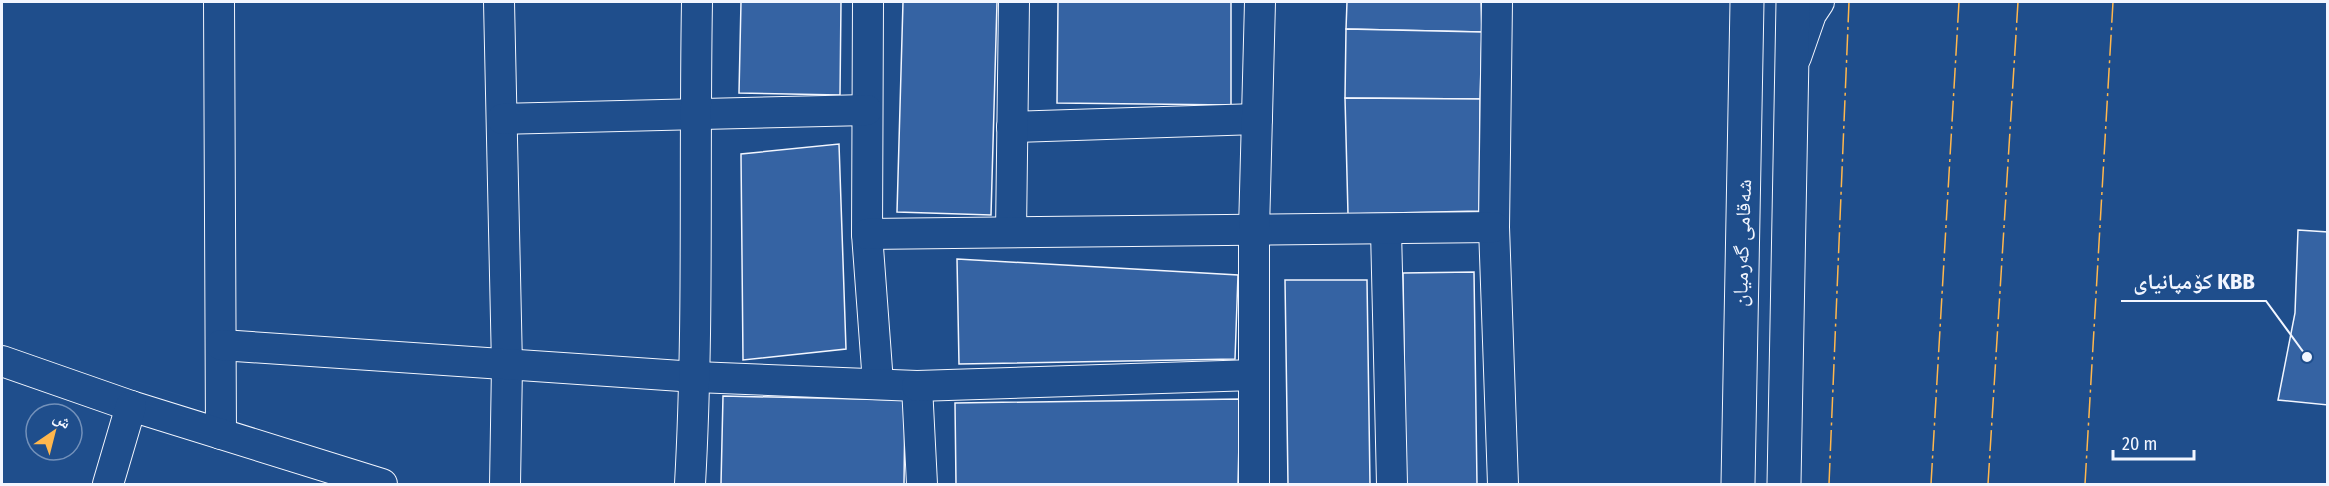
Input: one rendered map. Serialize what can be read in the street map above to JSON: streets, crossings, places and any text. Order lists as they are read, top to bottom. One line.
{"streets":{"main road":["شەقامی گەرمیان"]},"places":["کۆمپانیای KBB"],"scale_bar":"20 m","north":"top right"}
